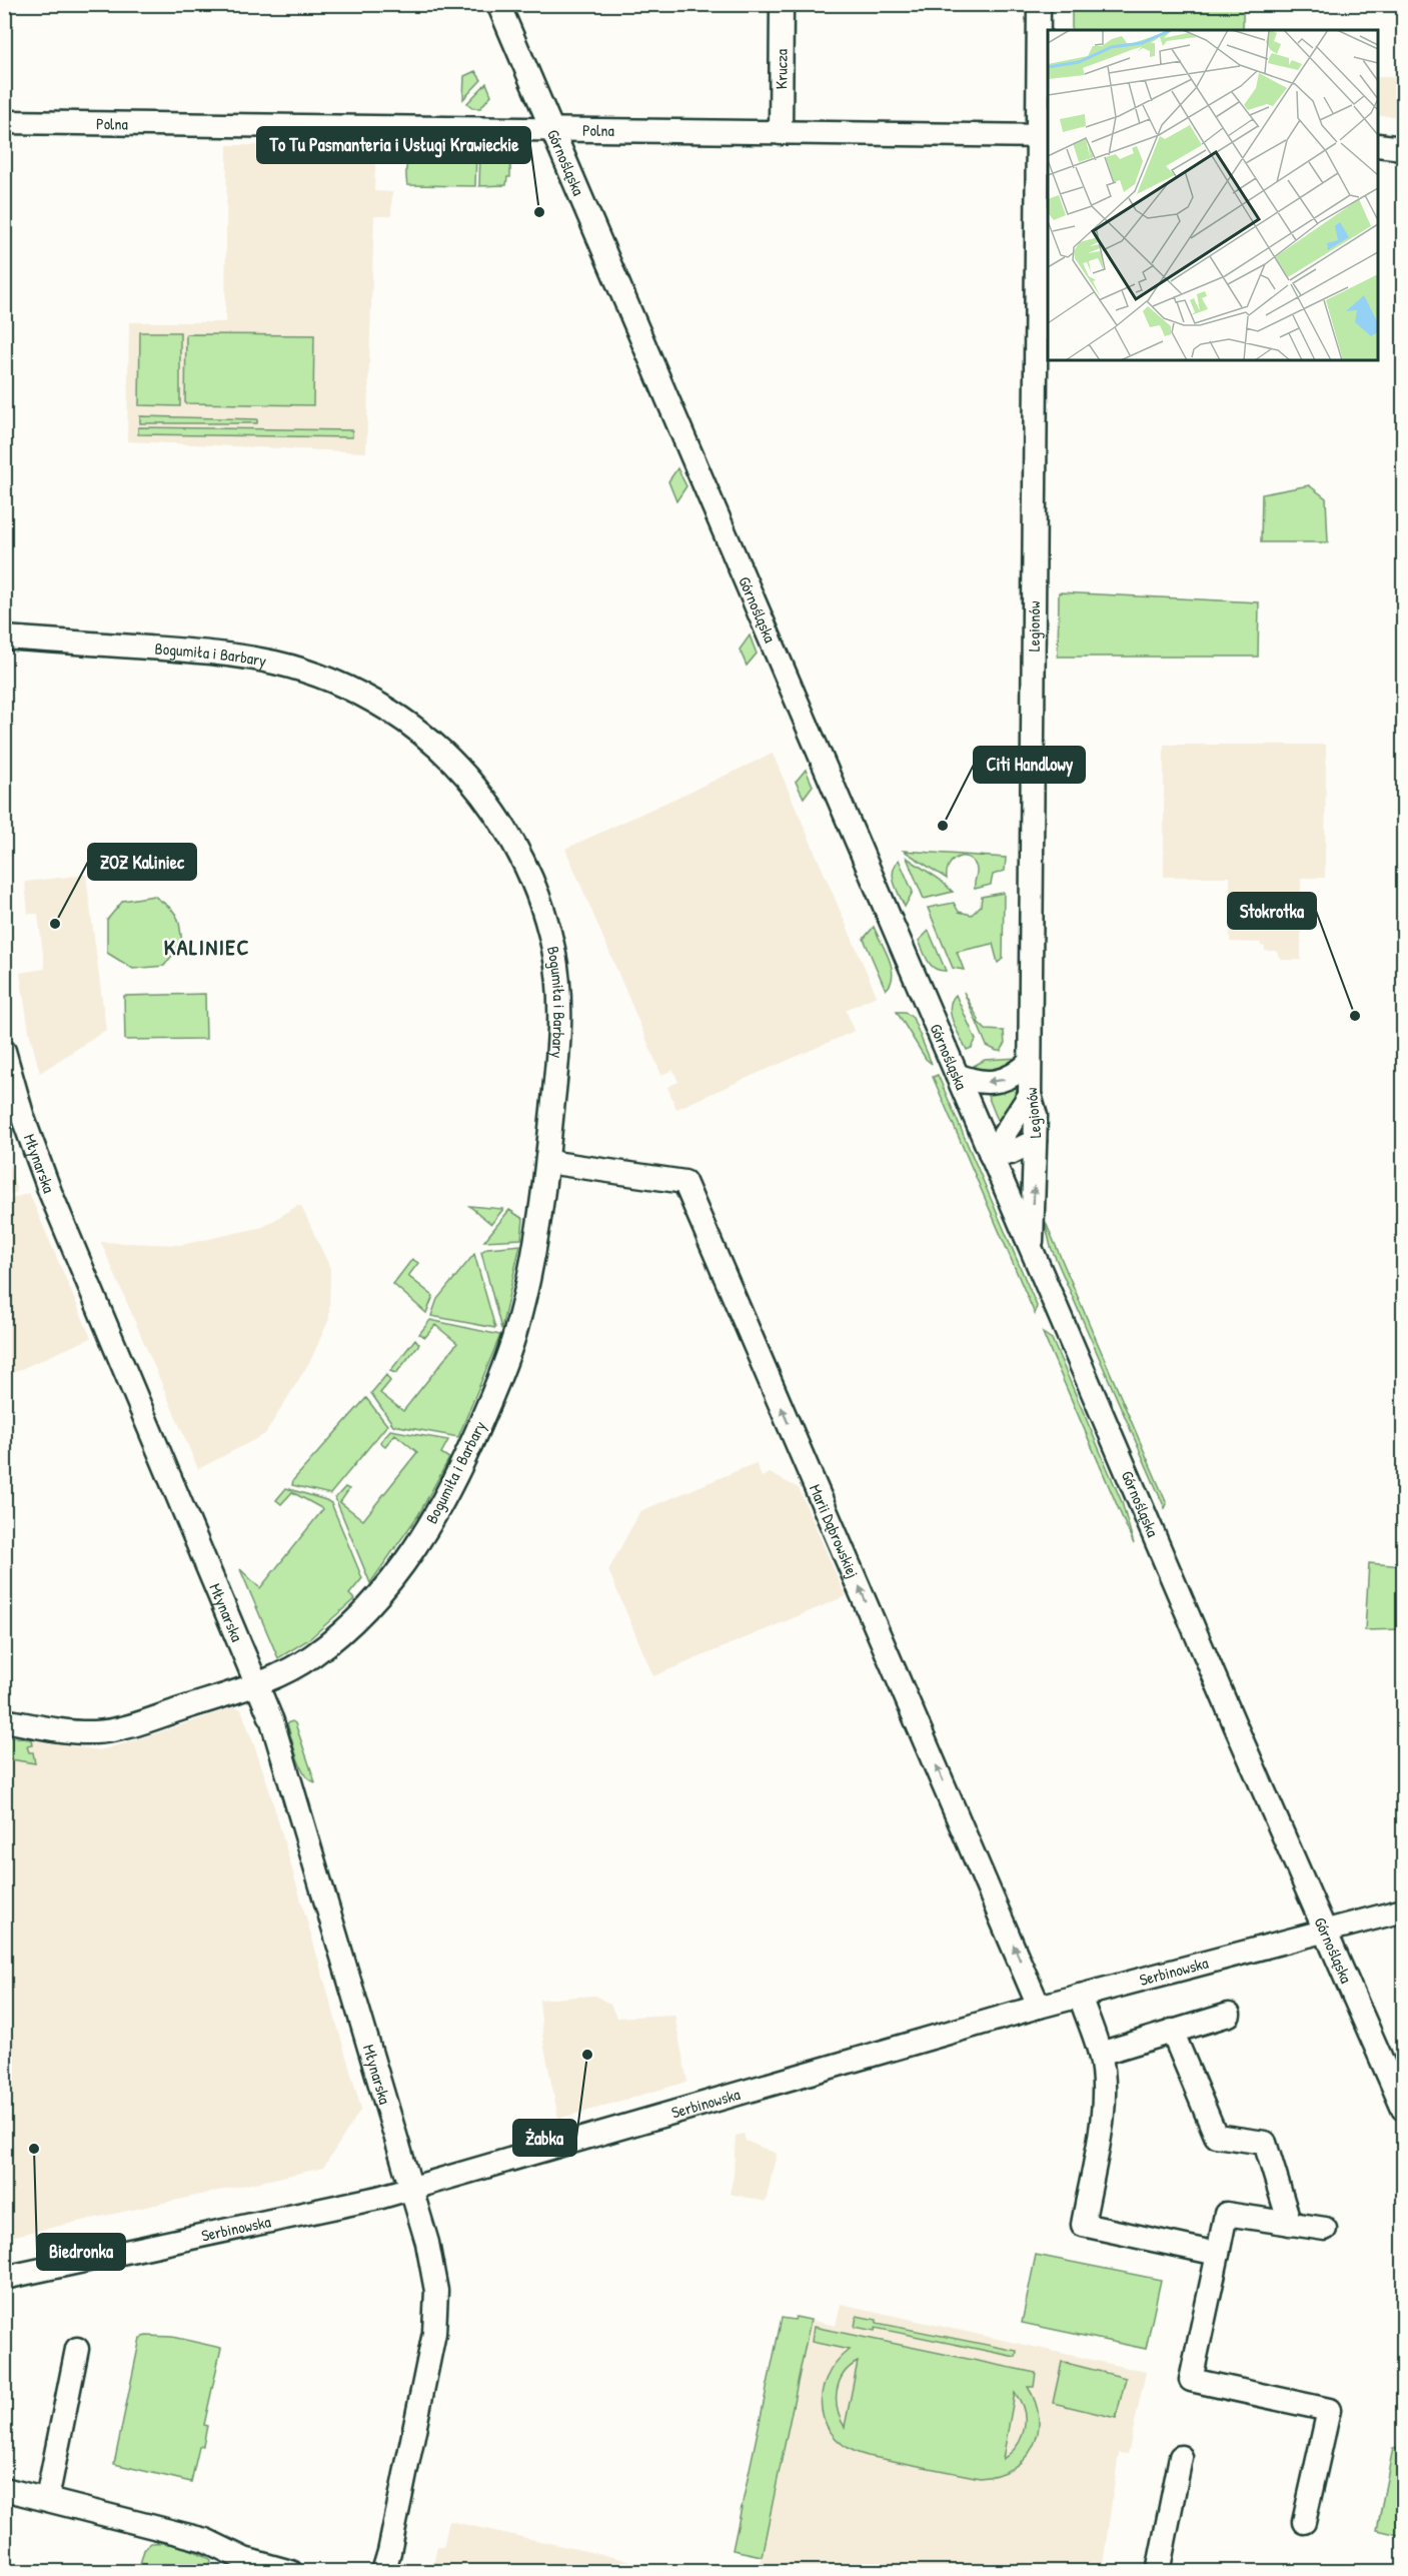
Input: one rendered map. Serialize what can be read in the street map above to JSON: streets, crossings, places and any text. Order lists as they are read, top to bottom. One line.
{"streets":{"street":["Krucza","Polna","Górnośląska","Legionów","Bogumiła i Barbary","Młynarska","Marii Dąbrowskiej","Serbinowska"]},"crossings":[["Krucza","Polna"],["Polna","Górnośląska"],["Polna","Legionów"],["Górnośląska","Legionów"],["Górnośląska","Serbinowska"],["Bogumiła i Barbary","Młynarska"],["Bogumiła i Barbary","Marii Dąbrowskiej"],["Młynarska","Serbinowska"],["Marii Dąbrowskiej","Serbinowska"]],"one_way":["Marii Dąbrowskiej"],"districts":["KALINIEC"],"places":["To Tu Pasmanteria i Usługi Krawieckie","Citi Handlowy","ZOZ Kaliniec","Stokrotka","Żabka","Biedronka"]}
